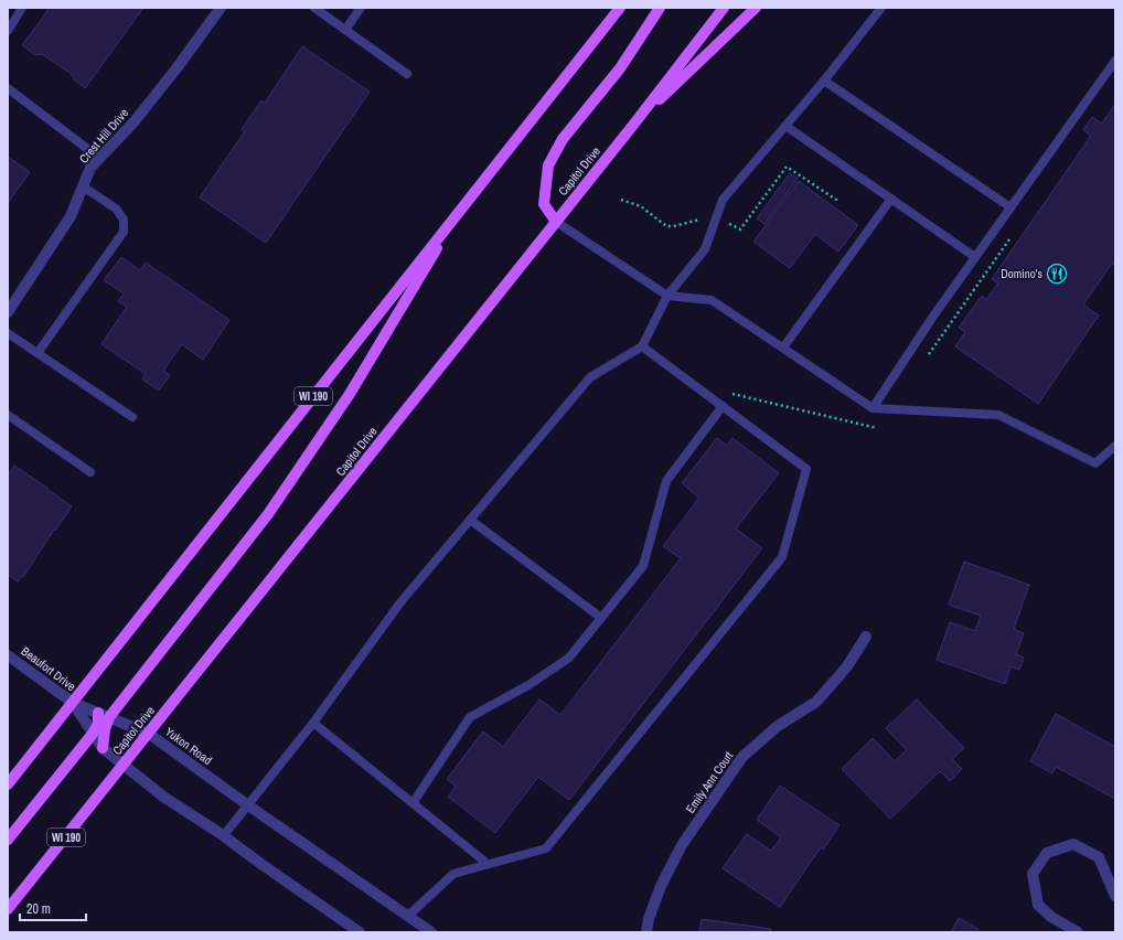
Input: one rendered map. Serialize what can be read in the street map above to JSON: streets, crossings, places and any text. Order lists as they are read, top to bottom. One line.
{"streets":{"main road":["Capitol Drive","WI 190"],"street":["Crest Hill Drive","Beaufort Drive","Yukon Road","Emily Ann Court"]},"crossings":[["Capitol Drive","Yukon Road"],["WI 190","Beaufort Drive"],["WI 190","Yukon Road"],["Beaufort Drive","Yukon Road"]],"places":{"restaurant":["Domino's"]},"scale_bar":"20 m"}
